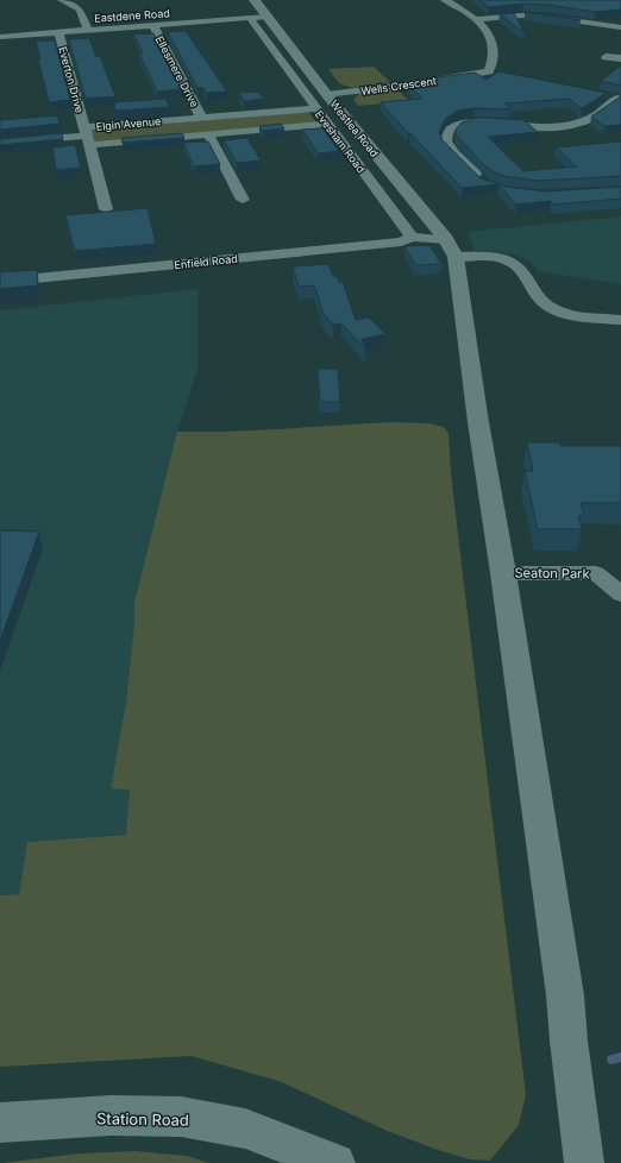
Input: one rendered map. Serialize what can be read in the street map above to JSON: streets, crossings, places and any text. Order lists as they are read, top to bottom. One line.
{"streets":{"main road":["Westlea Road","Station Road"],"street":["Eastdene Road","Ellesmere Drive","Everton Drive","Wells Crescent","Elgin Avenue","Evesham Road","Enfield Road","Seaton Park"]},"crossings":[["Eastdene Road","Ellesmere Drive"],["Eastdene Road","Everton Drive"],["Eastdene Road","Westlea Road"],["Eastdene Road","Evesham Road"],["Ellesmere Drive","Elgin Avenue"],["Everton Drive","Elgin Avenue"],["Wells Crescent","Westlea Road"],["Elgin Avenue","Evesham Road"],["Evesham Road","Enfield Road"]]}
